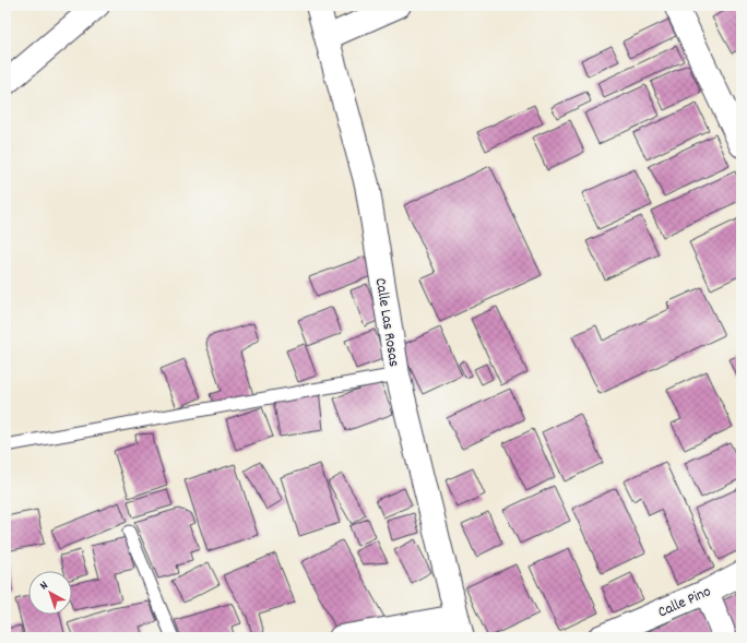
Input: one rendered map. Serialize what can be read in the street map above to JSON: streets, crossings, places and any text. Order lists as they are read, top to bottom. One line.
{"streets":{"street":["Calle Las Rosas","Calle Pino"]},"north":"top left"}
